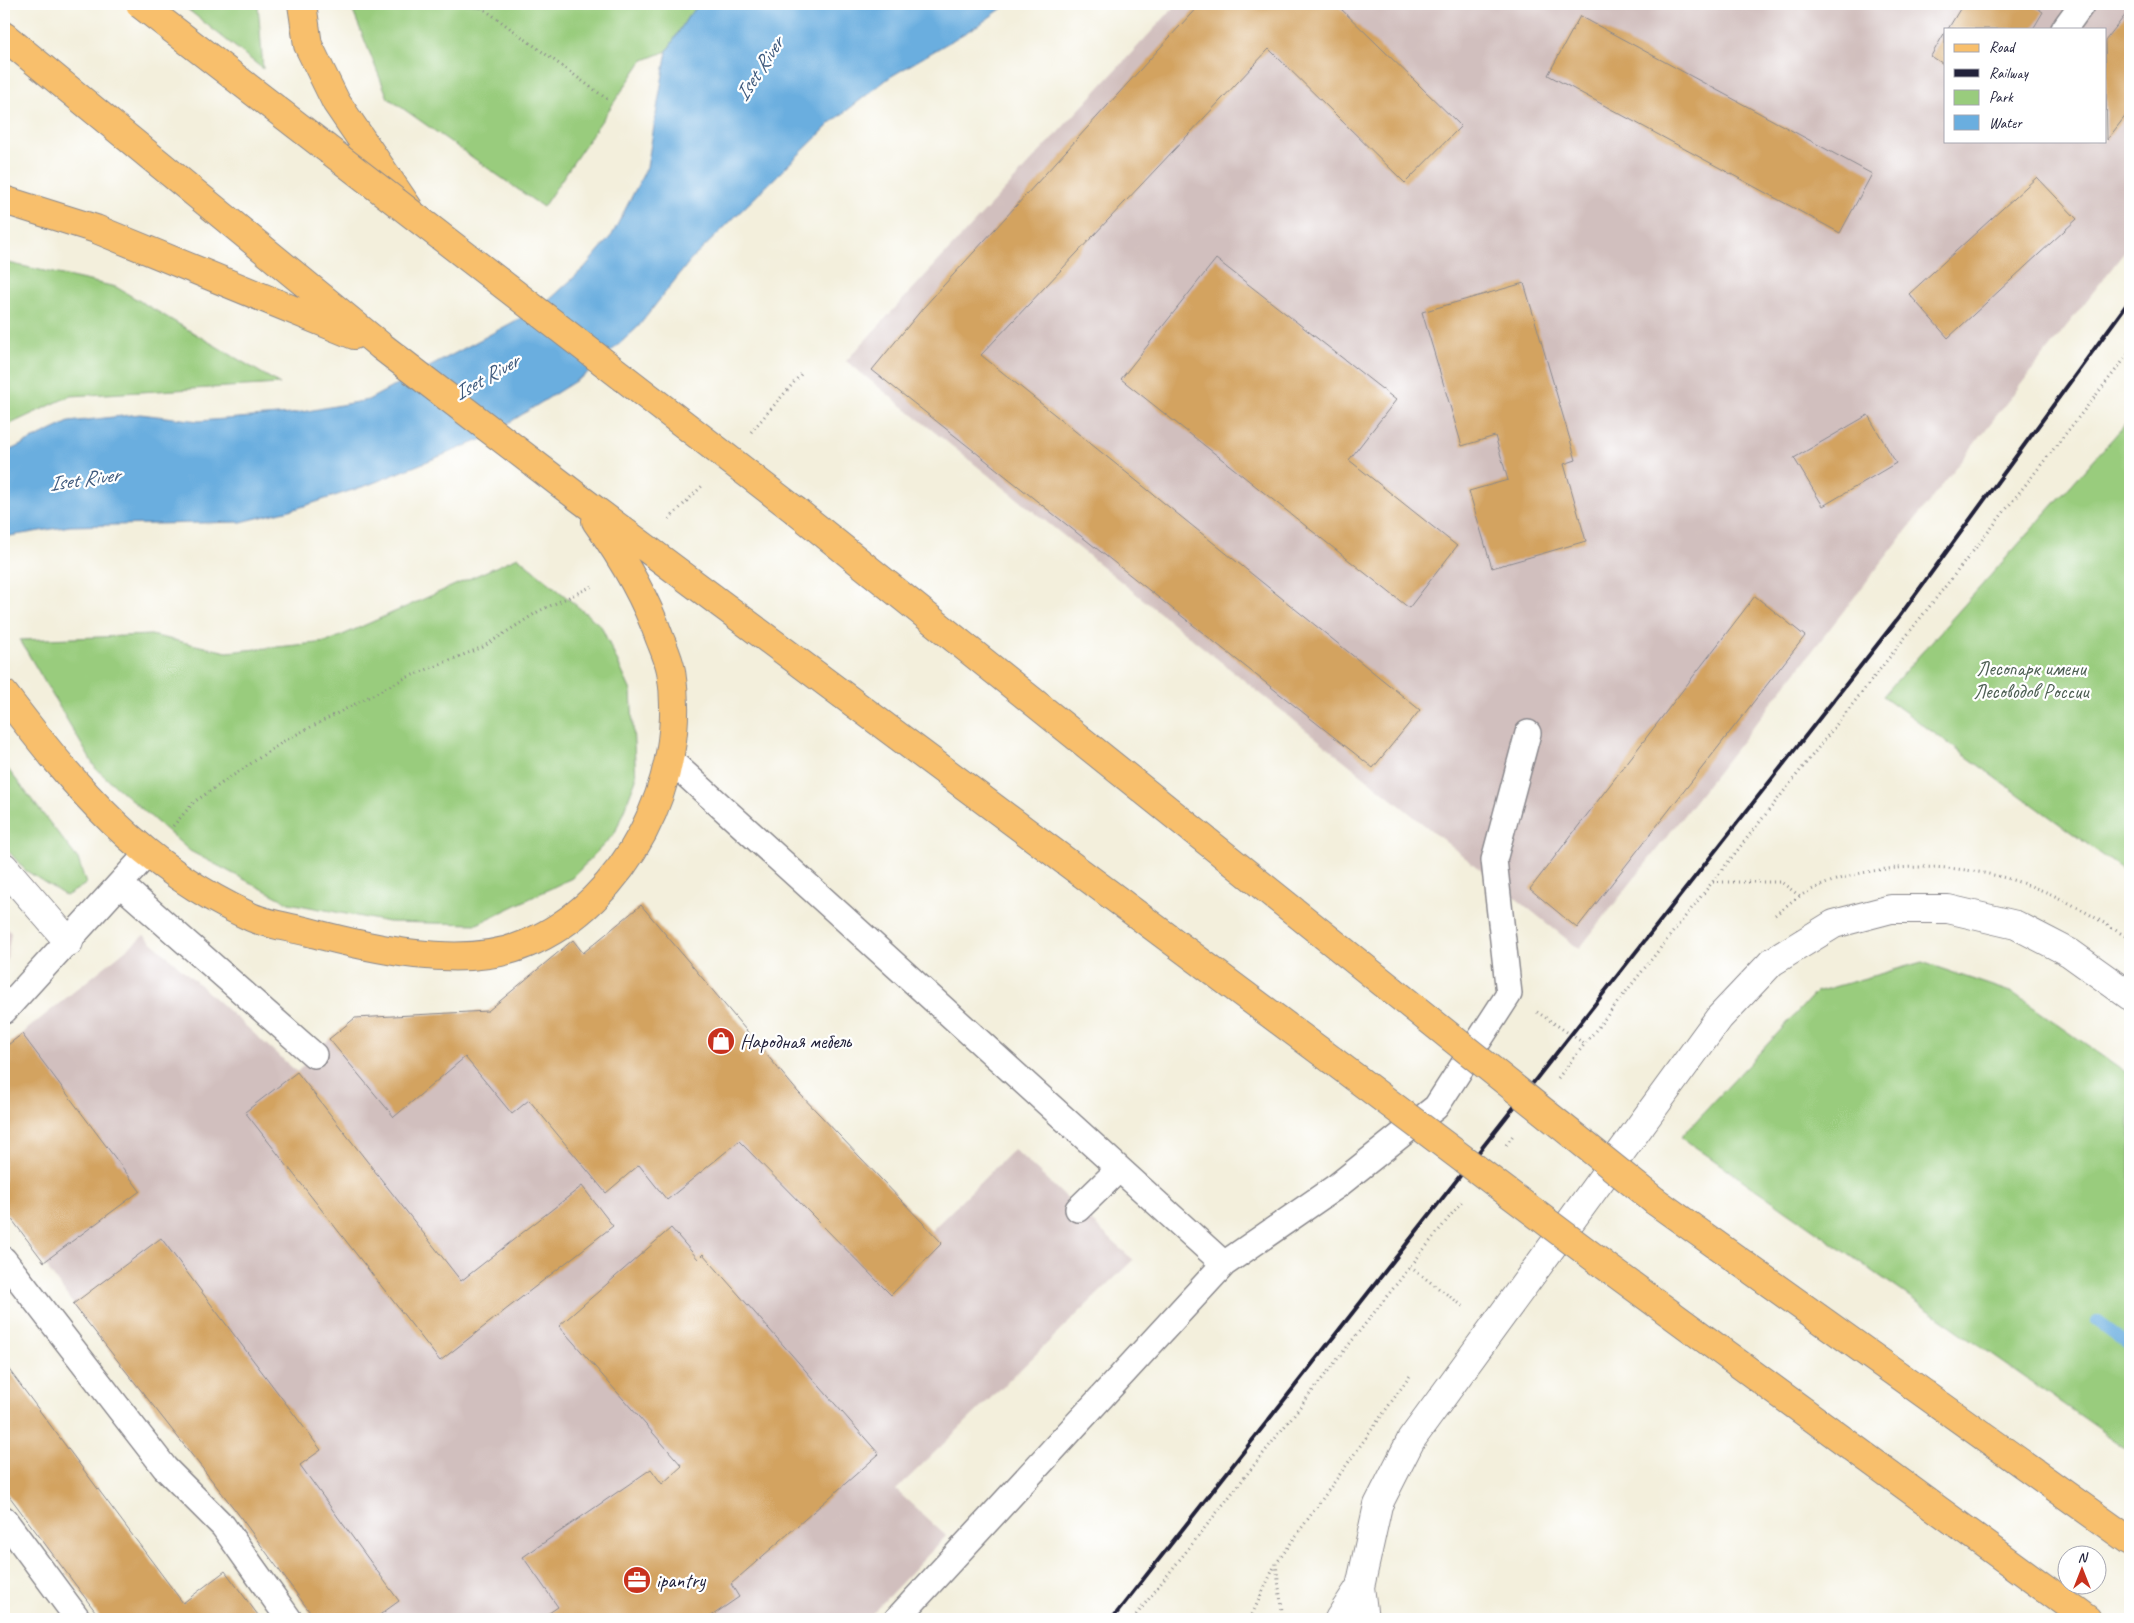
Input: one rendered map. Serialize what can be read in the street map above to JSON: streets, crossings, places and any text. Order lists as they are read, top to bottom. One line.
{"water":["Iset River"],"parks":["Лесопарк имени Лесоводов России"],"places":{"shop":["Народная мебель"],"office":["ipantry"]},"legend":["Road","Railway","Park","Water"],"north":"top"}
